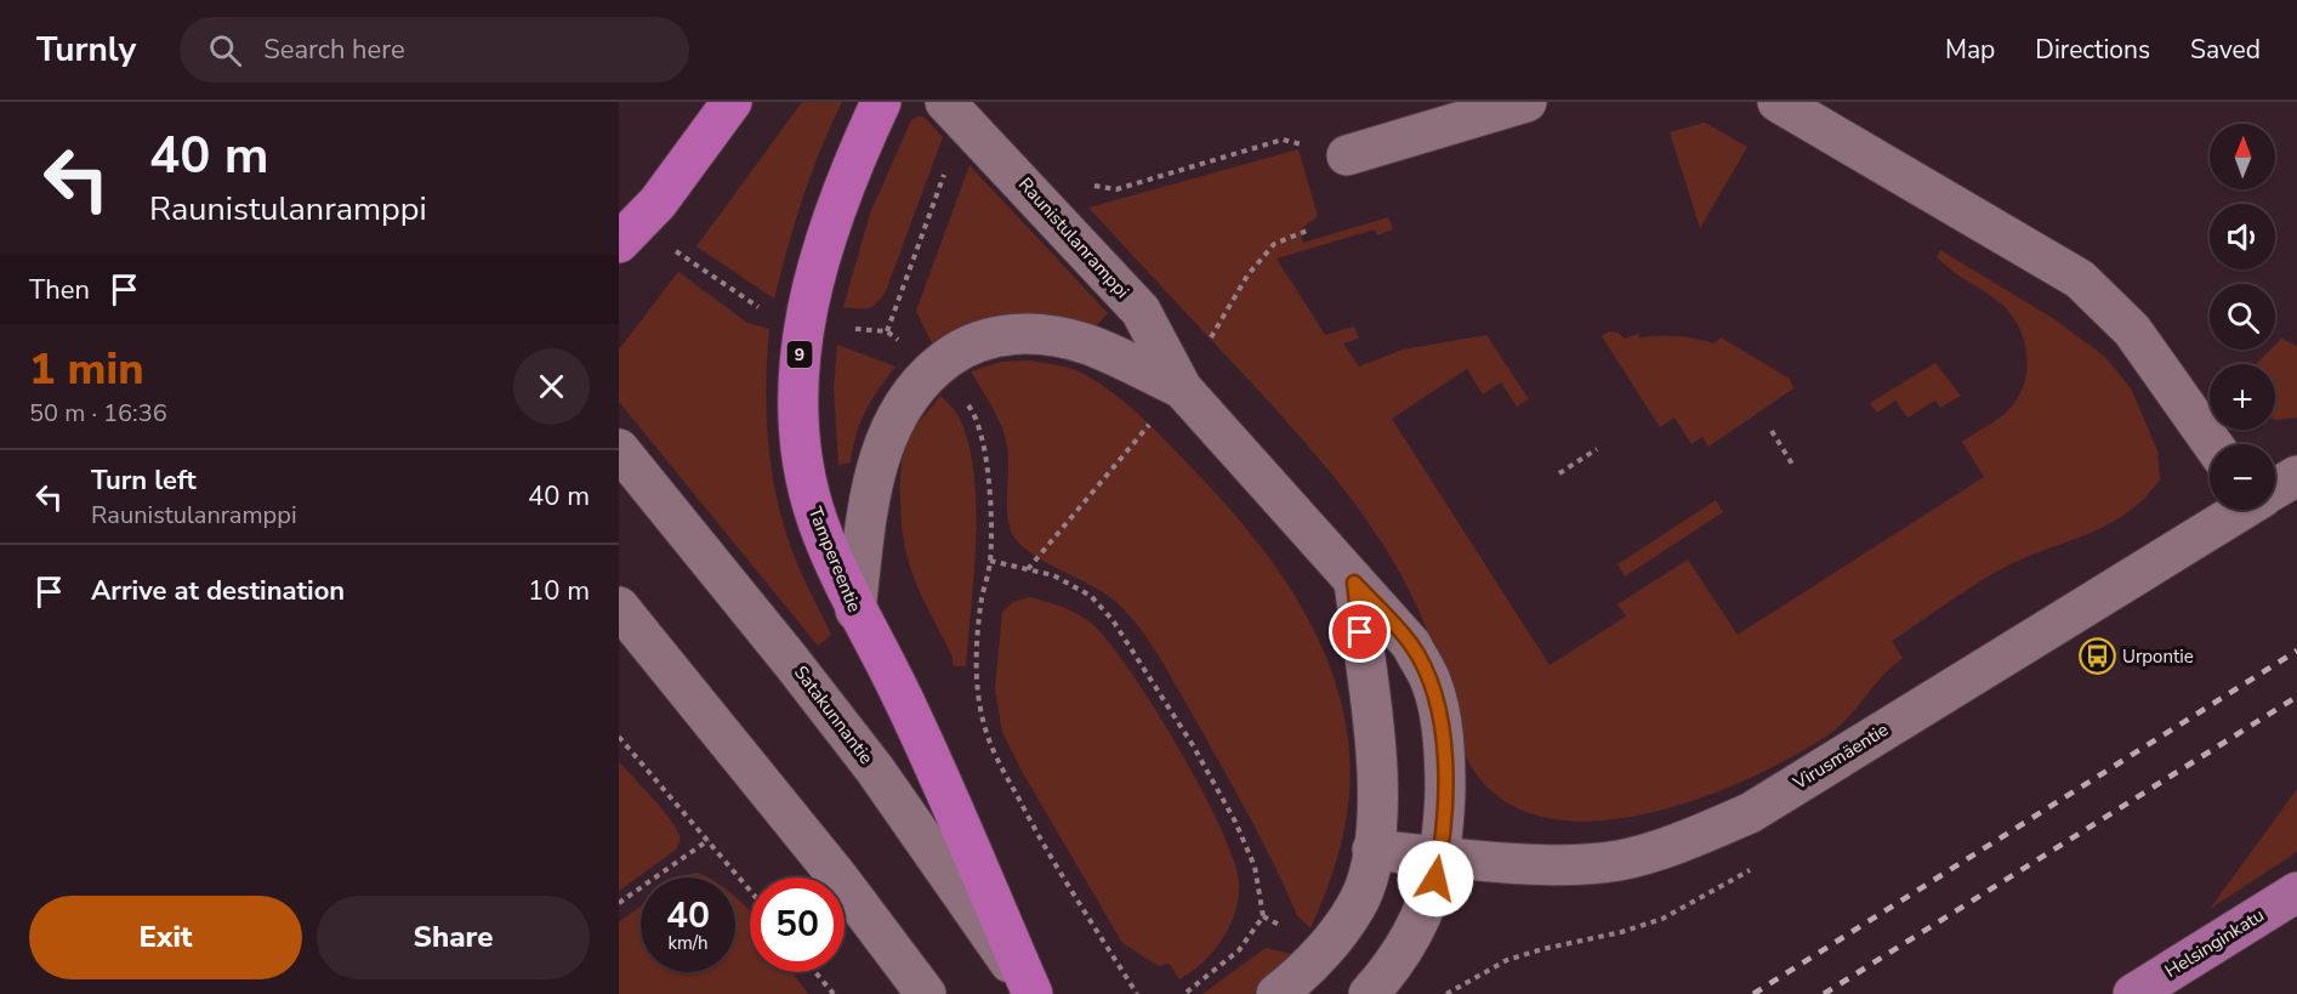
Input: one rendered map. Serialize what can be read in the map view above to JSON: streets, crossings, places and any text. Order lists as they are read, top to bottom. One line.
{"streets":{"highway":["9","Tampereentie"],"main road":["Raunistulanramppi","Satakunnantie","Virusmäentie","Helsinginkatu"]},"crossings":[["Raunistulanramppi","Tampereentie"],["Raunistulanramppi","Virusmäentie"],["Tampereentie","Satakunnantie"]],"places":{"bus stop":["Urpontie"]},"north":"top","page":{"header":"Turnly","search":"Search here","nav":["Map","Directions","Saved"],"turn":["40 m","Raunistulanramppi"],"map_buttons":["+","−"],"then":"Then","heading":["1 min","50 m · 16:36"],"list":[{"name":"Turn left","note":"Raunistulanramppi","value":"40 m"},{"name":"Arrive at destination","value":"10 m"}],"speed":"40 km/h","limit":"50","buttons":["Exit","Share"]}}
